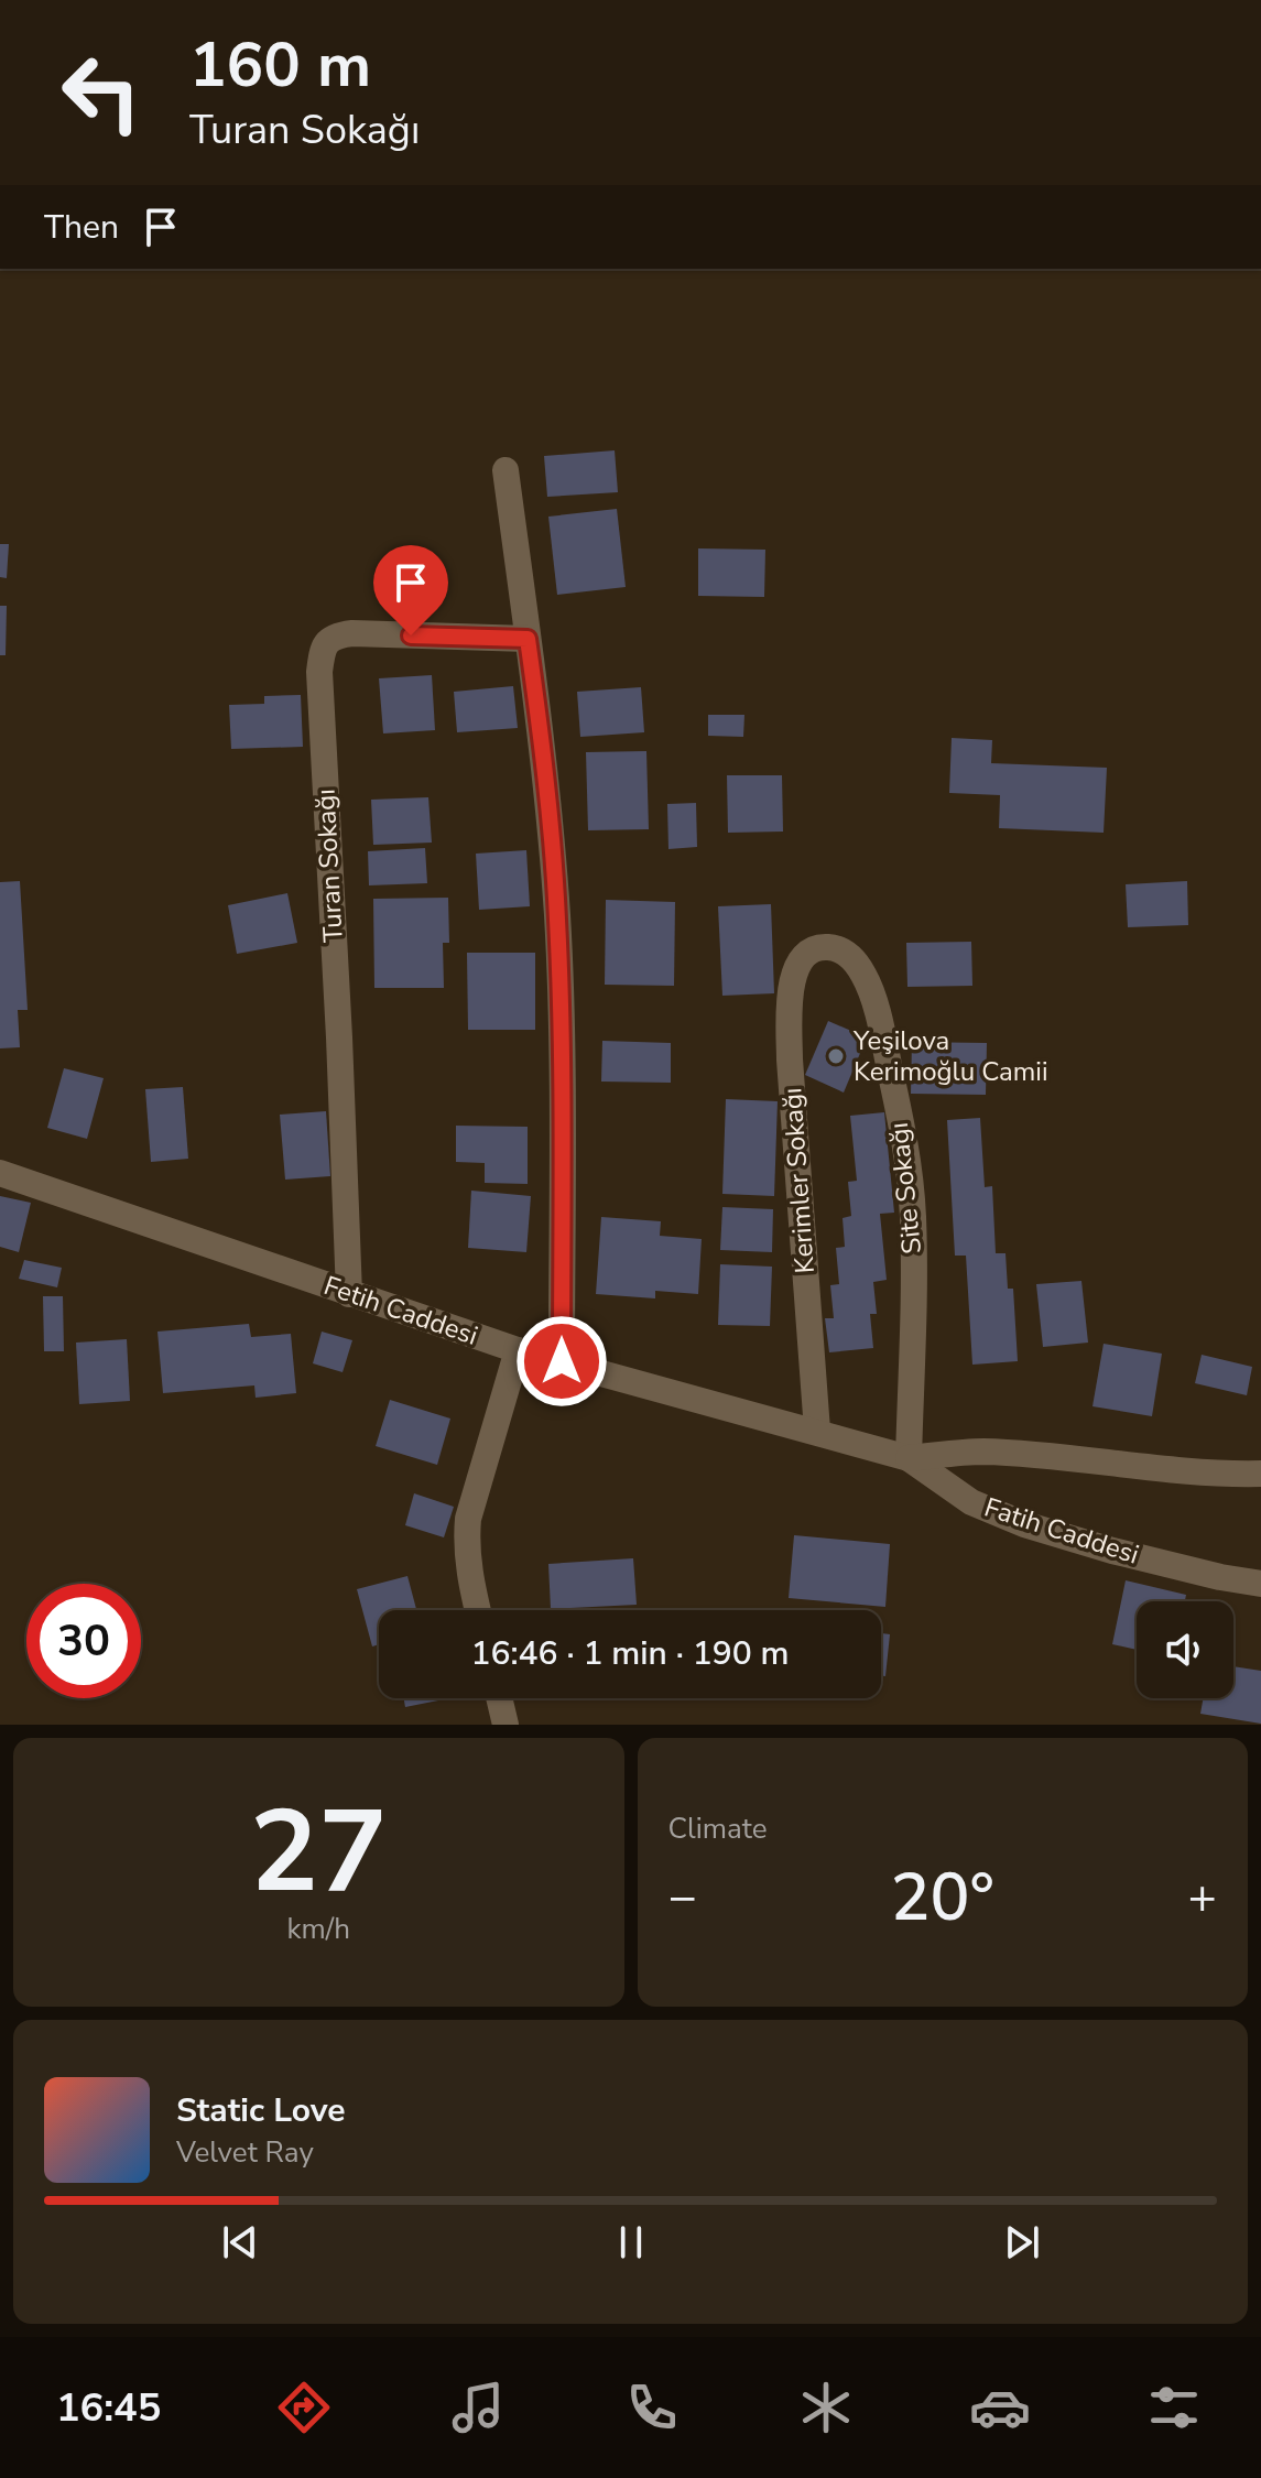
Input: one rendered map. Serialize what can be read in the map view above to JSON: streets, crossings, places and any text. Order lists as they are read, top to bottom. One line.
{"streets":{"street":["Turan Sokağı","Kerimler Sokağı","Site Sokağı","Fetih Caddesi","Fatih Caddesi"]},"crossings":[["Turan Sokağı","Fetih Caddesi"],["Kerimler Sokağı","Site Sokağı"],["Kerimler Sokağı","Fetih Caddesi"],["Site Sokağı","Fetih Caddesi"],["Site Sokağı","Fatih Caddesi"],["Fetih Caddesi","Fatih Caddesi"]],"places":["Yeşilova Kerimoğlu Camii"],"page":{"turn":["160 m","Turan Sokağı"],"then":"Then","limit":"30","trip":"16:46 · 1 min · 190 m","tile":[["27","km/h"],"Climate"],"heat":["−","20°","+"],"song":["Static Love","Velvet Ray"],"tabs":"16:45"}}
